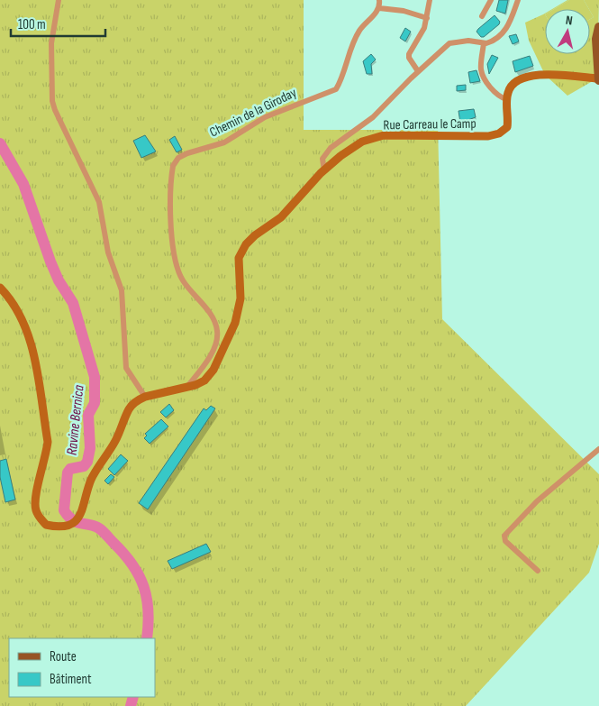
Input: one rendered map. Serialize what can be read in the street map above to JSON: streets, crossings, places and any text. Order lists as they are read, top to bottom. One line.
{"streets":{"main road":["Rue Carreau le Camp"],"street":["Chemin de la Giroday"]},"crossings":[["Chemin de la Giroday","Rue Carreau le Camp"]],"water":["Ravine Bernica"],"legend":["Route","Bâtiment"],"scale_bar":"100 m","north":"top"}
